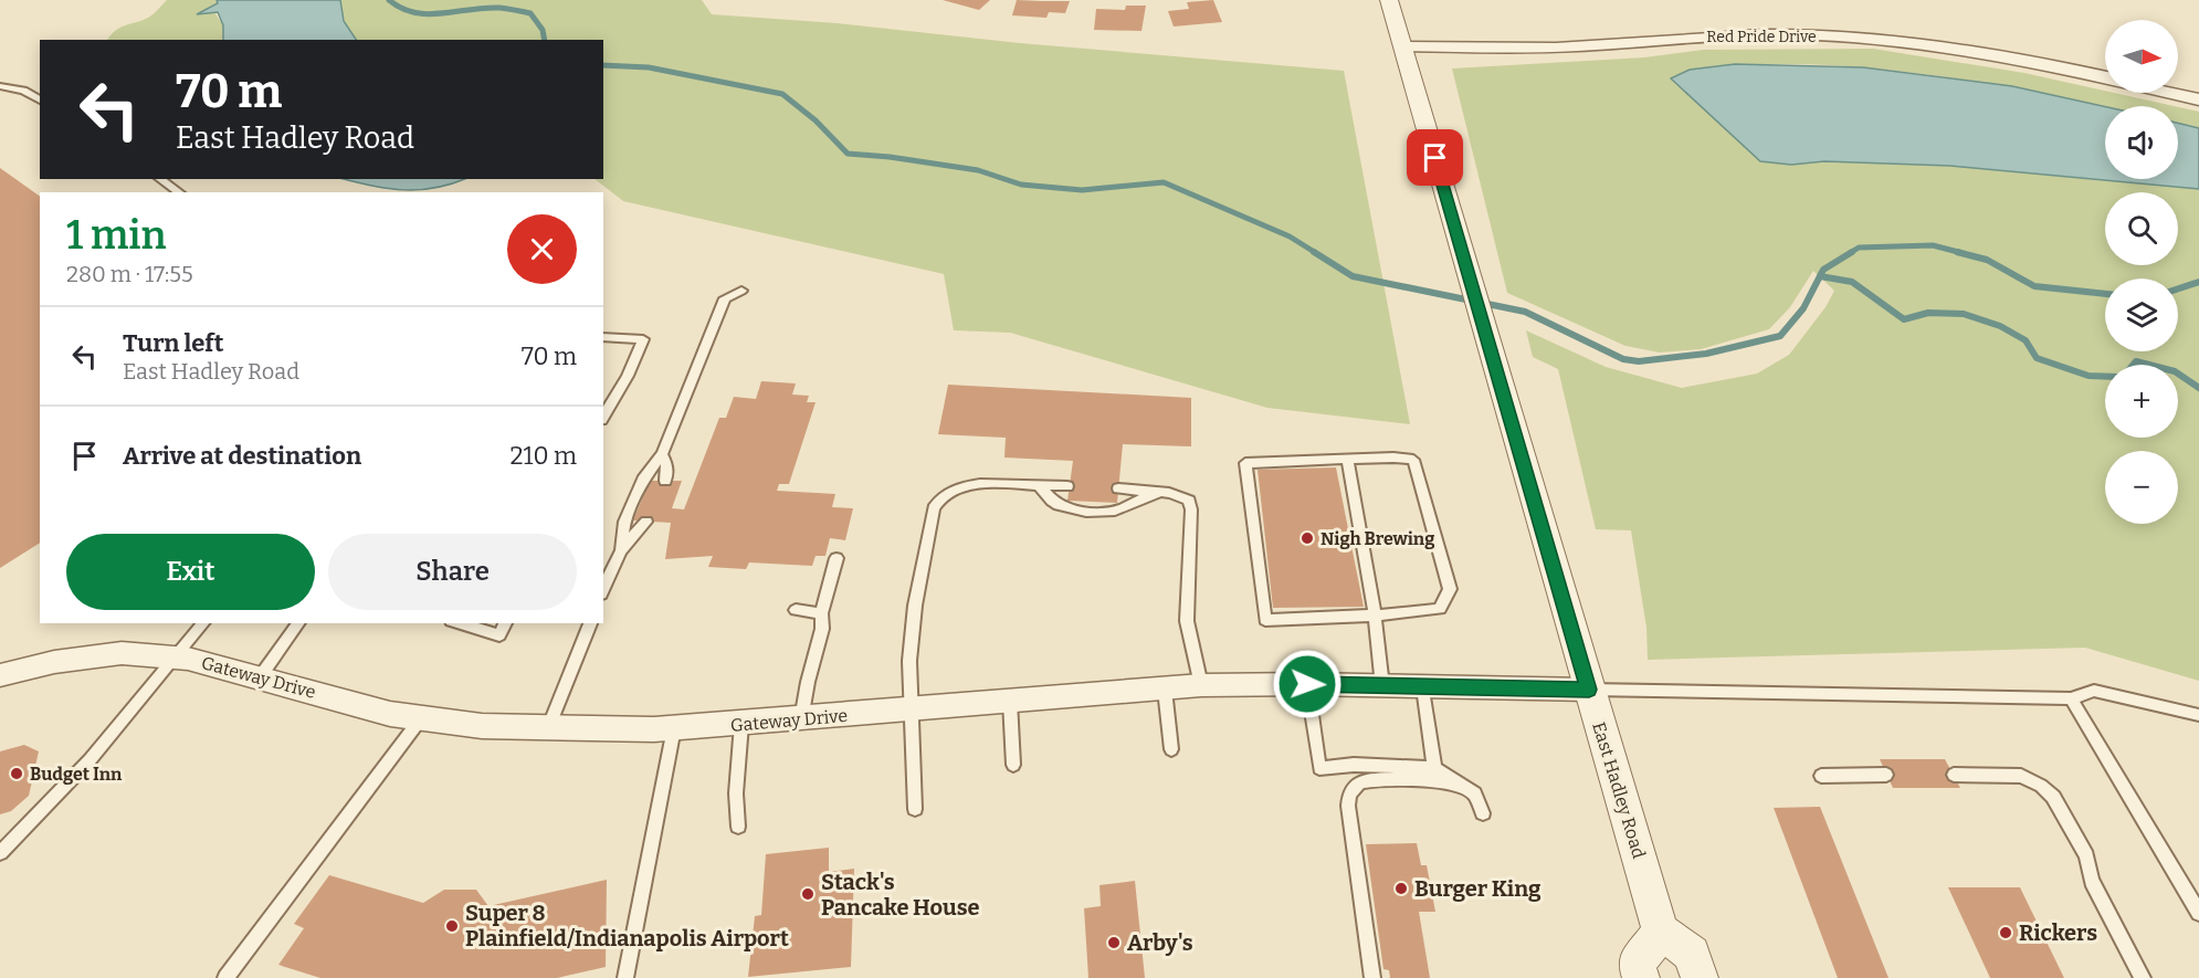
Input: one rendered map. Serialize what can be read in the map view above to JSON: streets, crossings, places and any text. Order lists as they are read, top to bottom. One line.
{"streets":{"street":["Red Pride Drive","Gateway Drive","East Hadley Road"]},"crossings":[["Red Pride Drive","East Hadley Road"],["Gateway Drive","East Hadley Road"]],"places":["Nigh Brewing","Budget Inn","Burger King","Stack's Pancake House","Super 8 Plainfield/Indianapolis Airport","Rickers","Arby's"],"north":"right","page":{"map_buttons":["+","−"],"turn":["70 m","East Hadley Road"],"heading":["1 min","280 m · 17:55"],"list":[{"name":"Turn left","note":"East Hadley Road","value":"70 m"},{"name":"Arrive at destination","value":"210 m"}],"buttons":["Exit","Share"]}}
